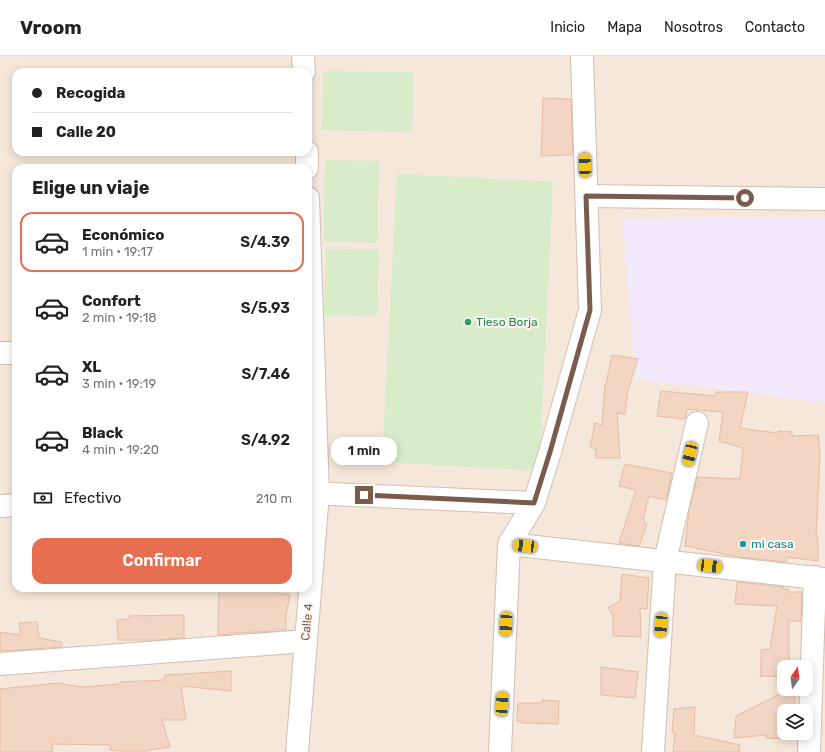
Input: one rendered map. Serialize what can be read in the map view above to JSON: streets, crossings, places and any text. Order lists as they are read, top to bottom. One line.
{"streets":{"street":["Calle 4"]},"places":["Tieso Borja","mi casa"],"north":"top","page":{"header":"Vroom","nav":["Inicio","Mapa","Nosotros","Contacto"],"banner":["Recogida","Calle 20"],"heading":"Elige un viaje","list":[{"name":"Económico","note":"1 min · 19:17","value":"S/4.39"},{"name":"Confort","note":"2 min · 19:18","value":"S/5.93"},{"name":"XL","note":"3 min · 19:19","value":"S/7.46"},{"name":"Black","note":"4 min · 19:20","value":"S/4.92"}],"bubble":"1 min","pay":["Efectivo","210 m"],"buttons":"Confirmar"}}
